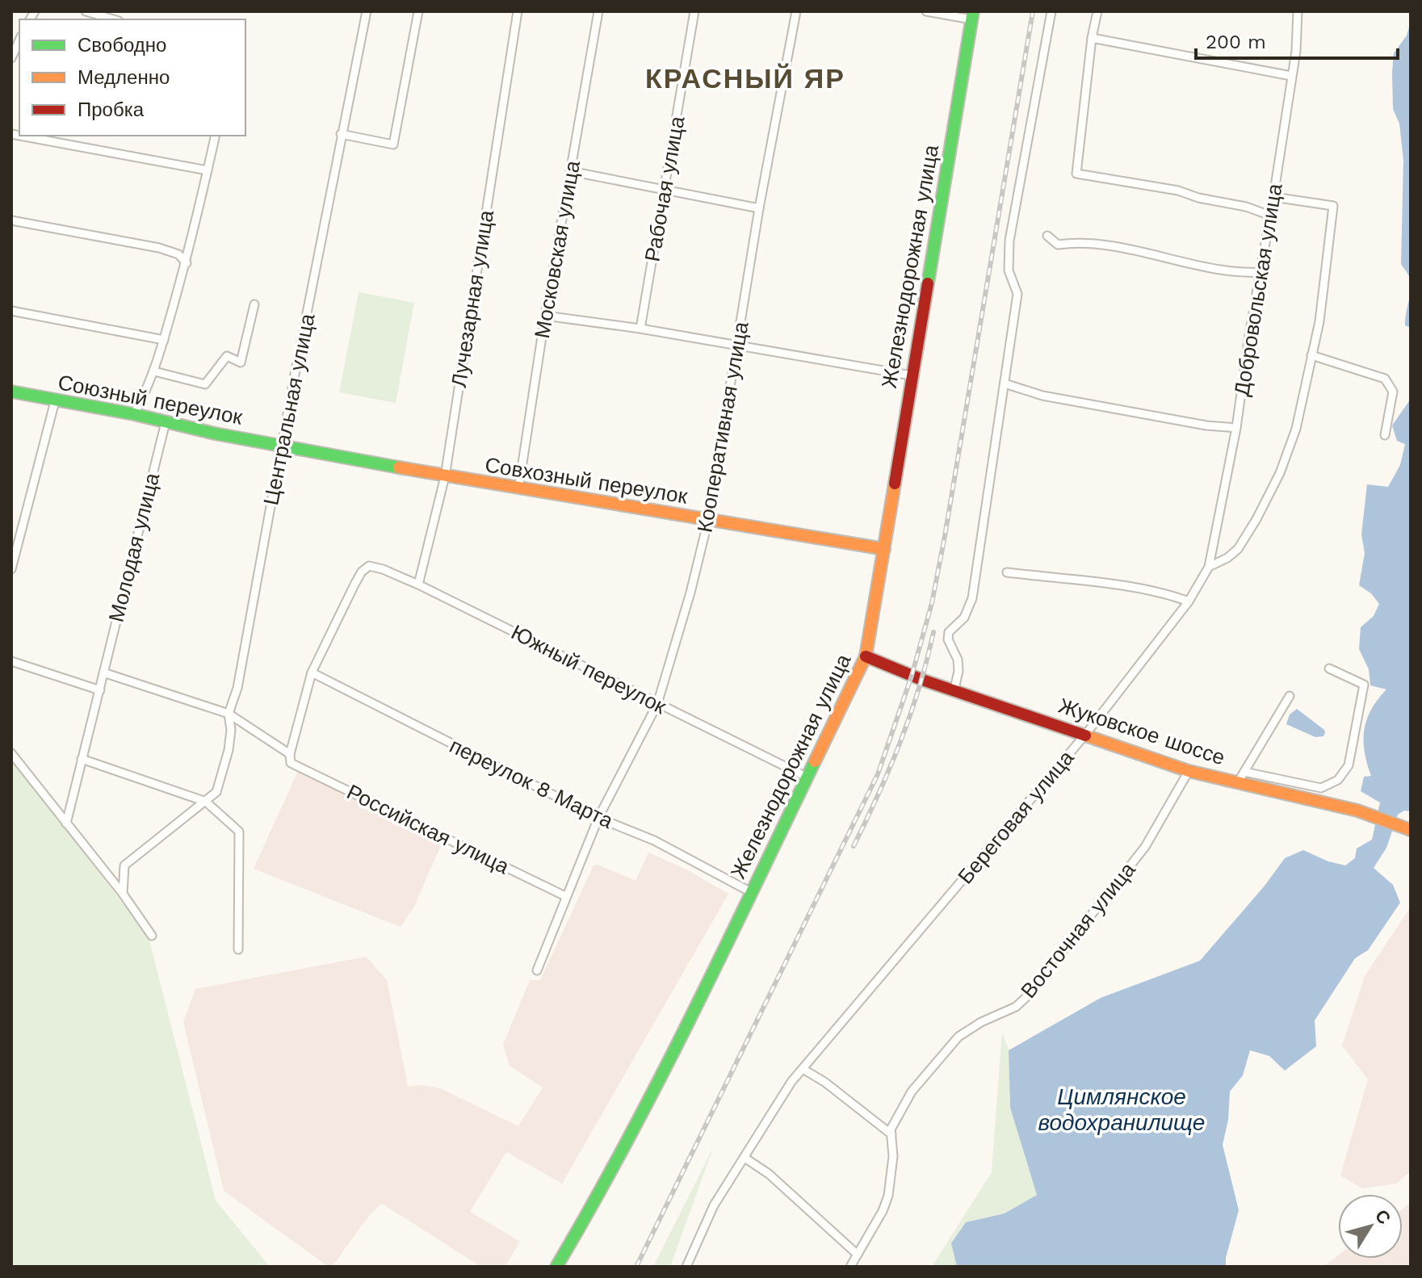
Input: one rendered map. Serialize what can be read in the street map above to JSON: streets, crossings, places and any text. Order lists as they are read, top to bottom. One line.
{"streets":{"main road":["Железнодорожная улица","Союзный переулок","Совхозный переулок","Жуковское шоссе"],"street":["Рабочая улица","Московская улица","Добровольская улица","Лучезарная улица","Центральная улица","Кооперативная улица","Молодая улица","Южный переулок","переулок 8 Марта","Береговая улица","Российская улица","Восточная улица"]},"crossings":[["Московская улица","Совхозный переулок"],["Железнодорожная улица","Совхозный переулок"],["Железнодорожная улица","Южный переулок"],["Железнодорожная улица","Жуковское шоссе"],["Железнодорожная улица","переулок 8 Марта"],["Добровольская улица","Береговая улица"],["Лучезарная улица","Совхозный переулок"],["Лучезарная улица","Южный переулок"],["Союзный переулок","Центральная улица"],["Союзный переулок","Совхозный переулок"],["Союзный переулок","Молодая улица"],["Центральная улица","Совхозный переулок"],["Центральная улица","Российская улица"],["Кооперативная улица","Совхозный переулок"],["Кооперативная улица","Южный переулок"],["Кооперативная улица","переулок 8 Марта"],["Кооперативная улица","Российская улица"],["Южный переулок","переулок 8 Марта"],["Жуковское шоссе","Береговая улица"],["Жуковское шоссе","Восточная улица"]],"districts":["КРАСНЫЙ ЯР"],"water":["Цимлянское водохранилище"],"legend":["Свободно","Медленно","Пробка"],"scale_bar":"200 m","north":"top right"}
